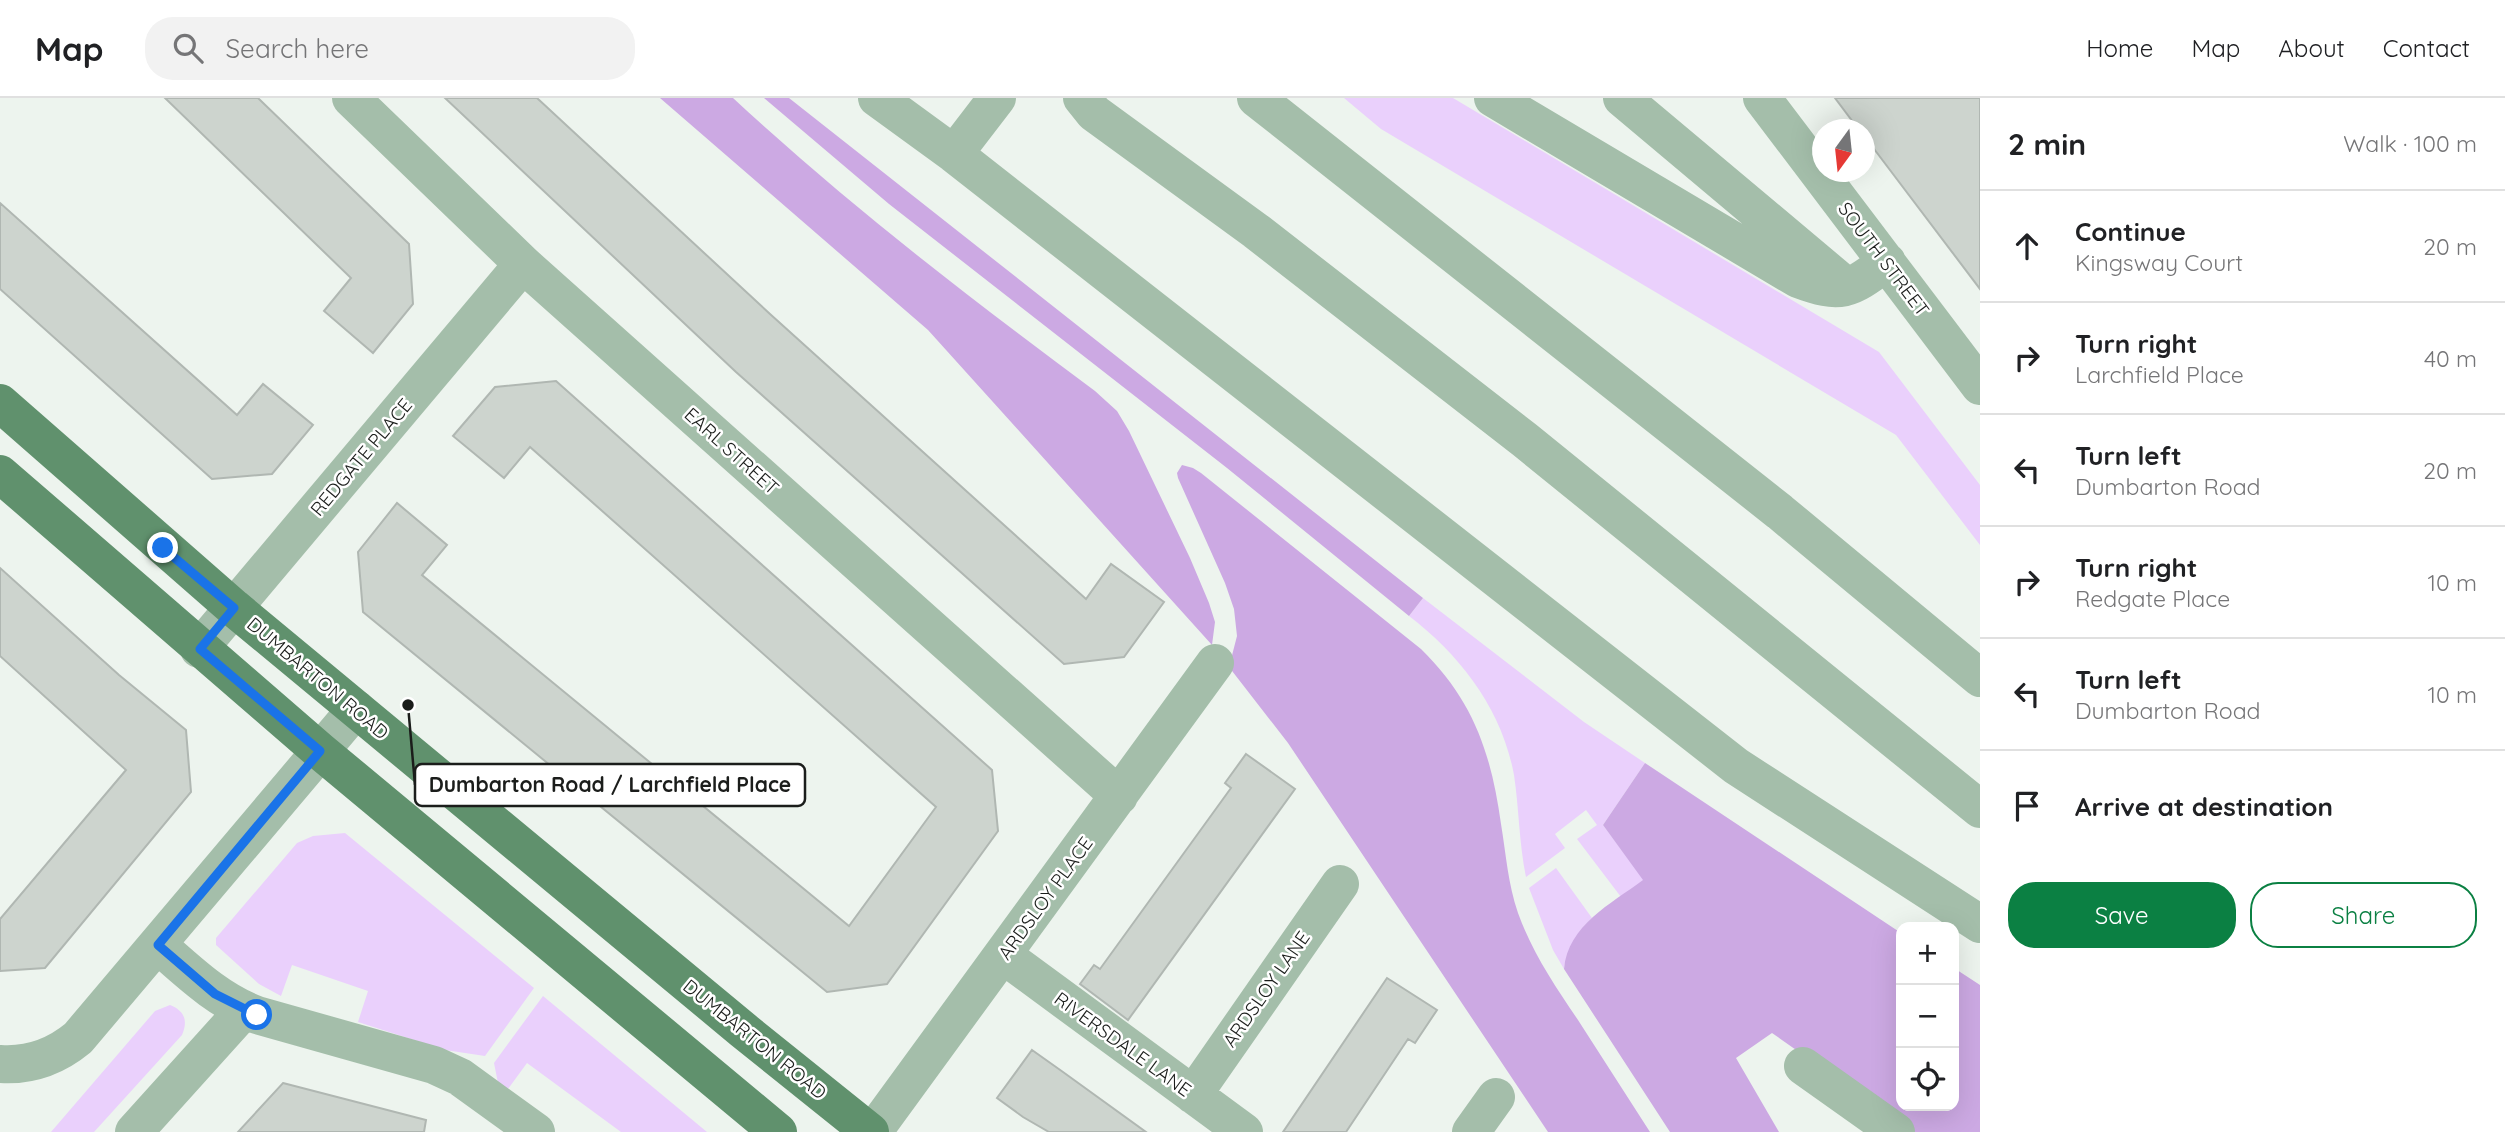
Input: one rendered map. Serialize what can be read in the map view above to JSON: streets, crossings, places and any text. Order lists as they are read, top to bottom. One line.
{"streets":{"main road":["DUMBARTON ROAD"],"street":["SOUTH STREET","EARL STREET","REDGATE PLACE","ARDSLOY PLACE","ARDSLOY LANE","RIVERSDALE LANE"]},"crossings":[["EARL STREET","REDGATE PLACE"],["EARL STREET","ARDSLOY PLACE"],["REDGATE PLACE","DUMBARTON ROAD"],["DUMBARTON ROAD","ARDSLOY PLACE"],["ARDSLOY PLACE","RIVERSDALE LANE"],["ARDSLOY LANE","RIVERSDALE LANE"]],"places":["Dumbarton Road / Larchfield Place"],"north":"bottom","page":{"header":"Map","search":"Search here","nav":["Home","Map","About","Contact"],"heading":["2 min","Walk · 100 m"],"list":[["Continue","Kingsway Court","20 m"],["Turn right","Larchfield Place","40 m"],["Turn left","Dumbarton Road","20 m"],["Turn right","Redgate Place","10 m"],["Turn left","Dumbarton Road","10 m"],"Arrive at destination"],"buttons":["Save","Share"],"map_buttons":["+","−"]}}
